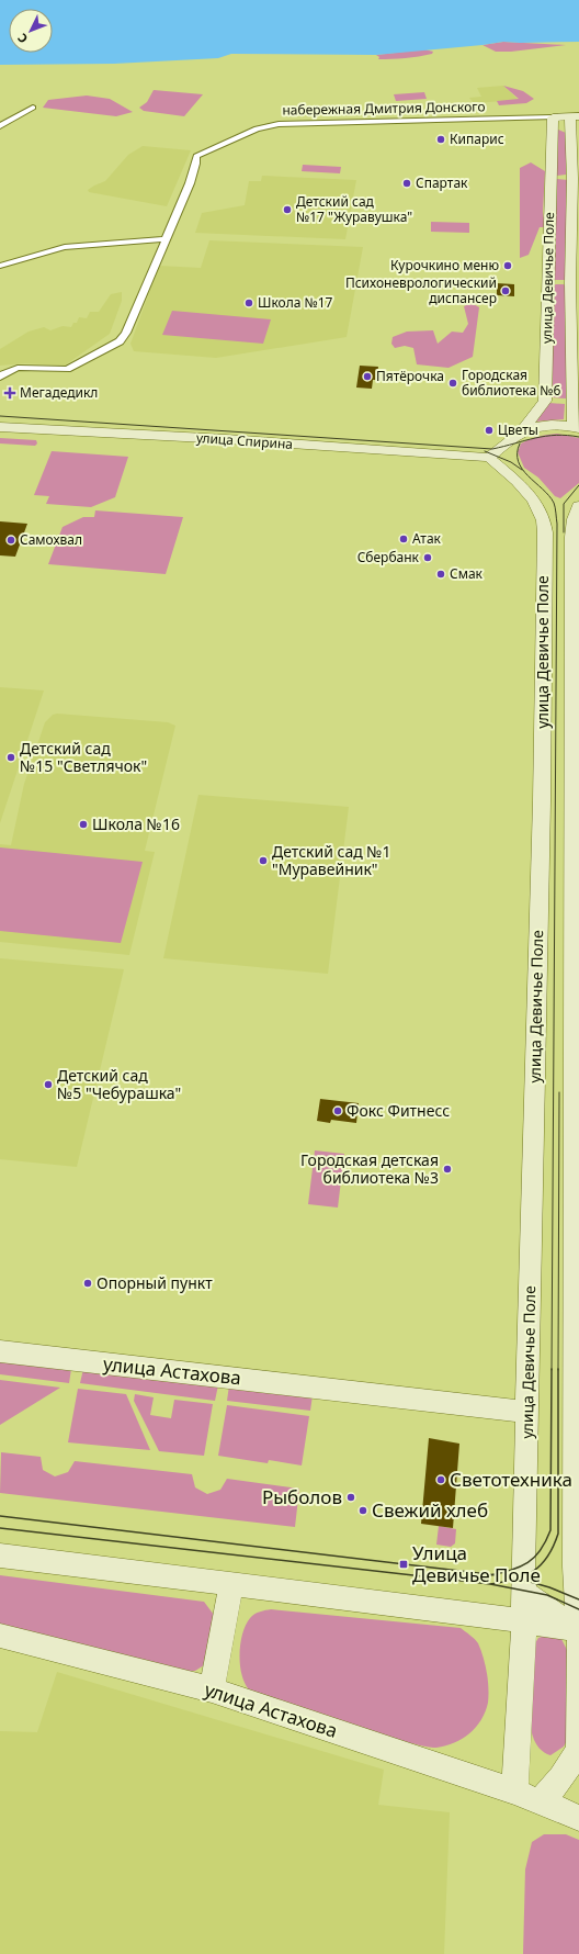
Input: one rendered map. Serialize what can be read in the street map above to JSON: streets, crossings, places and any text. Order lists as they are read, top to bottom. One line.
{"streets":{"main road":["набережная Дмитрия Донского","улица Девичье Поле","улица Спирина","улица Астахова"]},"crossings":[["набережная Дмитрия Донского","улица Девичье Поле"],["улица Девичье Поле","улица Спирина"],["улица Девичье Поле","улица Астахова"]],"places":{"other":["Кипарис","Спартак","Детский сад №17 \"Журавушка\"","Курочкино меню","Психоневрологический диспансер","Школа №17","Пятёрочка","Городская библиотека №6","Цветы","Атак","Самохвал","Сбербанк","Смак","Детский сад №15 \"Светлячок\"","Школа №16","Детский сад №1 \"Муравейник\"","Детский сад №5 \"Чебурашка\"","Фокс Фитнесс","Городская детская библиотека №3","Опорный пункт","Светотехника","Рыболов","Свежий хлеб"],"health":["Мегадедикл"],"transit":["Улица Девичье Поле"]},"north":"bottom left"}
